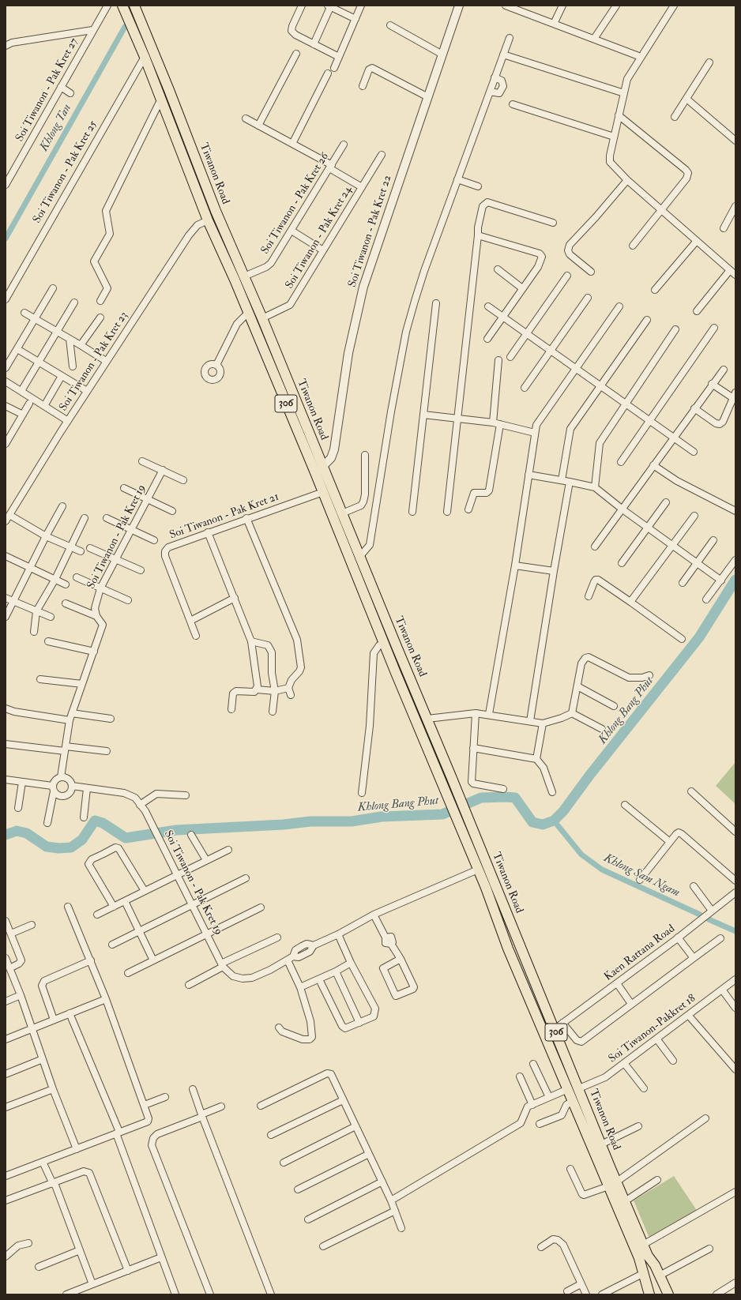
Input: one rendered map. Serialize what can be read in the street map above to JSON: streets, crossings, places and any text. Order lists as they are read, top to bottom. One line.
{"streets":{"main road":["Tiwanon Road","306"],"street":["Soi Tiwanon - Pak Kret 27","Soi Tiwanon - Pak Kret 25","Soi Tiwanon - Pak Kret 26","Soi Tiwanon - Pak Kret 22","Soi Tiwanon - Pak Kret 24","Soi Tiwanon - Pak Kret 23","Soi Tiwanon - Pak Kret 21","Soi Tiwanon - Pak Kret 19","Kaen Rattana Road","Soi Tiwanon-Pakkret 18"]},"crossings":[["Soi Tiwanon - Pak Kret 25","Tiwanon Road"],["Tiwanon Road","Soi Tiwanon - Pak Kret 26"],["Tiwanon Road","Soi Tiwanon - Pak Kret 22"],["Tiwanon Road","Soi Tiwanon - Pak Kret 24"],["Tiwanon Road","Soi Tiwanon - Pak Kret 23"],["Tiwanon Road","306"],["Tiwanon Road","Soi Tiwanon - Pak Kret 21"],["Tiwanon Road","Soi Tiwanon - Pak Kret 19"],["Tiwanon Road","Kaen Rattana Road"],["Tiwanon Road","Soi Tiwanon-Pakkret 18"]],"water":["Khlong Tan","Khlong Bang Phut","Khlong Sam Ngam"]}
